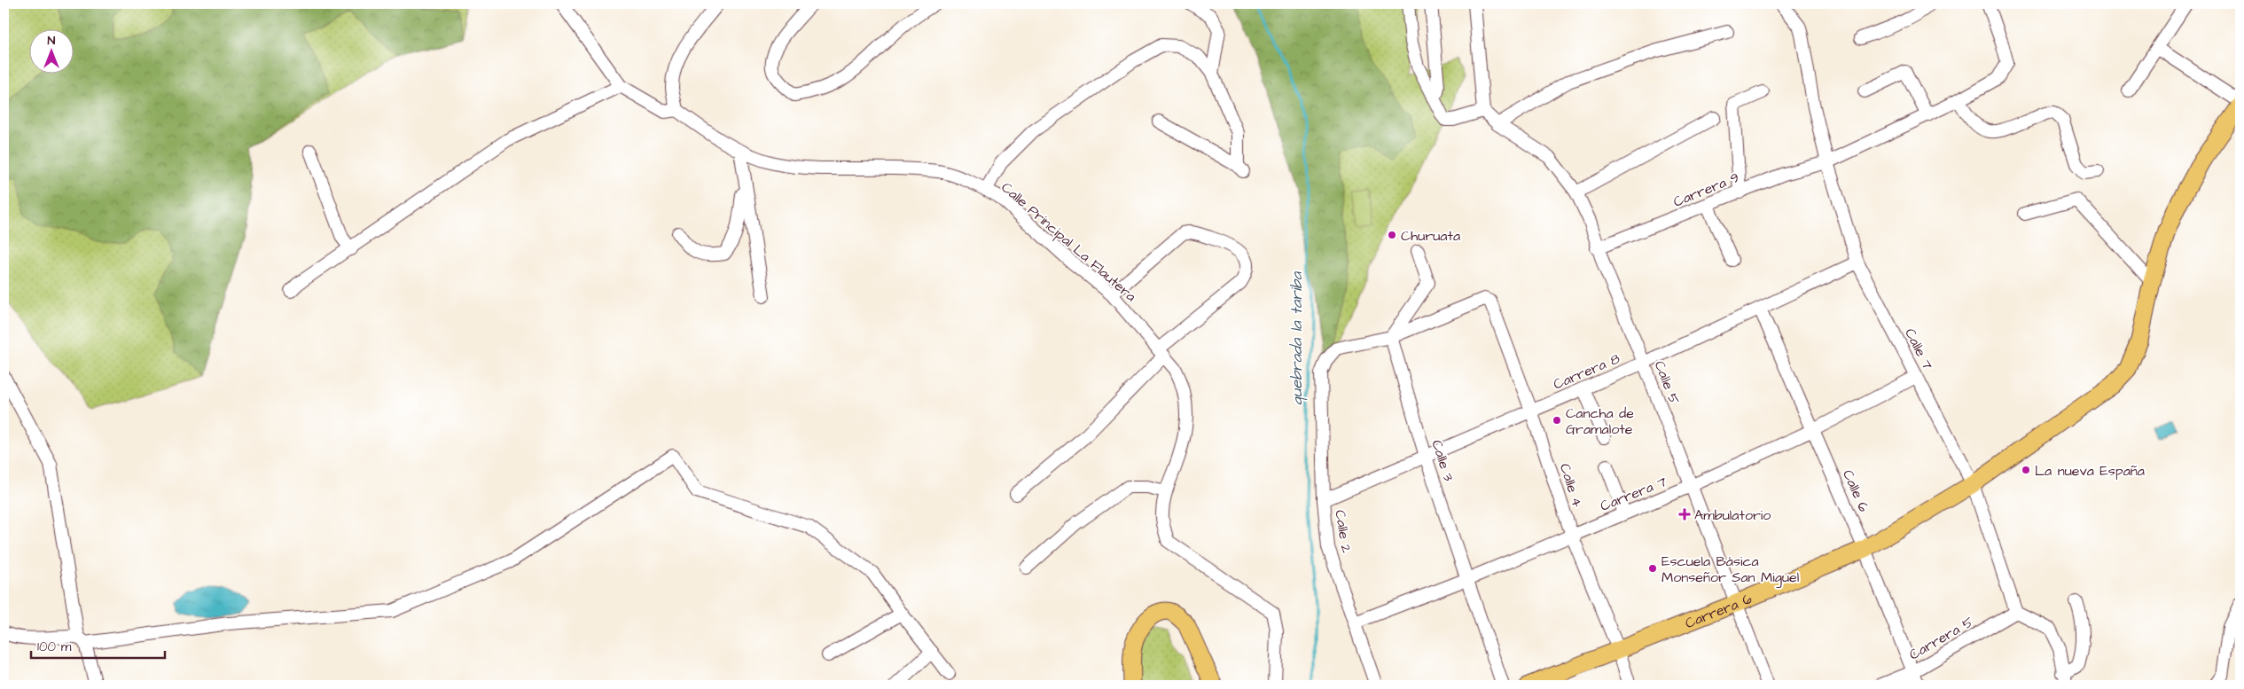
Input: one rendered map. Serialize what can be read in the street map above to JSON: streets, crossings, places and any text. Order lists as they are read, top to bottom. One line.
{"streets":{"main road":["Carrera 6"],"street":["Carrera 9","Calle Principal La Flautera","Calle 7","Carrera 8","Calle 5","Calle 3","Calle 4","Calle 6","Carrera 7","Calle 2","Carrera 5"]},"crossings":[["Carrera 9","Calle 7"],["Carrera 9","Calle 5"],["Calle 7","Carrera 8"],["Calle 7","Carrera 7"],["Calle 7","Carrera 6"],["Calle 7","Carrera 5"],["Carrera 8","Calle 5"],["Carrera 8","Calle 3"],["Carrera 8","Calle 4"],["Carrera 8","Calle 6"],["Carrera 8","Calle 2"],["Calle 5","Carrera 7"],["Calle 5","Carrera 6"],["Calle 3","Calle 4"],["Calle 3","Carrera 7"],["Calle 3","Calle 2"],["Calle 4","Carrera 7"],["Calle 4","Calle 2"],["Calle 4","Carrera 6"],["Calle 6","Carrera 7"],["Calle 6","Carrera 6"],["Calle 6","Carrera 5"],["Carrera 7","Calle 2"]],"water":["quebrada la tariba"],"places":{"other":["Churuata","Cancha de Gramalote","La nueva España","Escuela Básica Monseñor San Miguel"],"health":["Ambulatorio"]},"scale_bar":"100 m","north":"top"}
